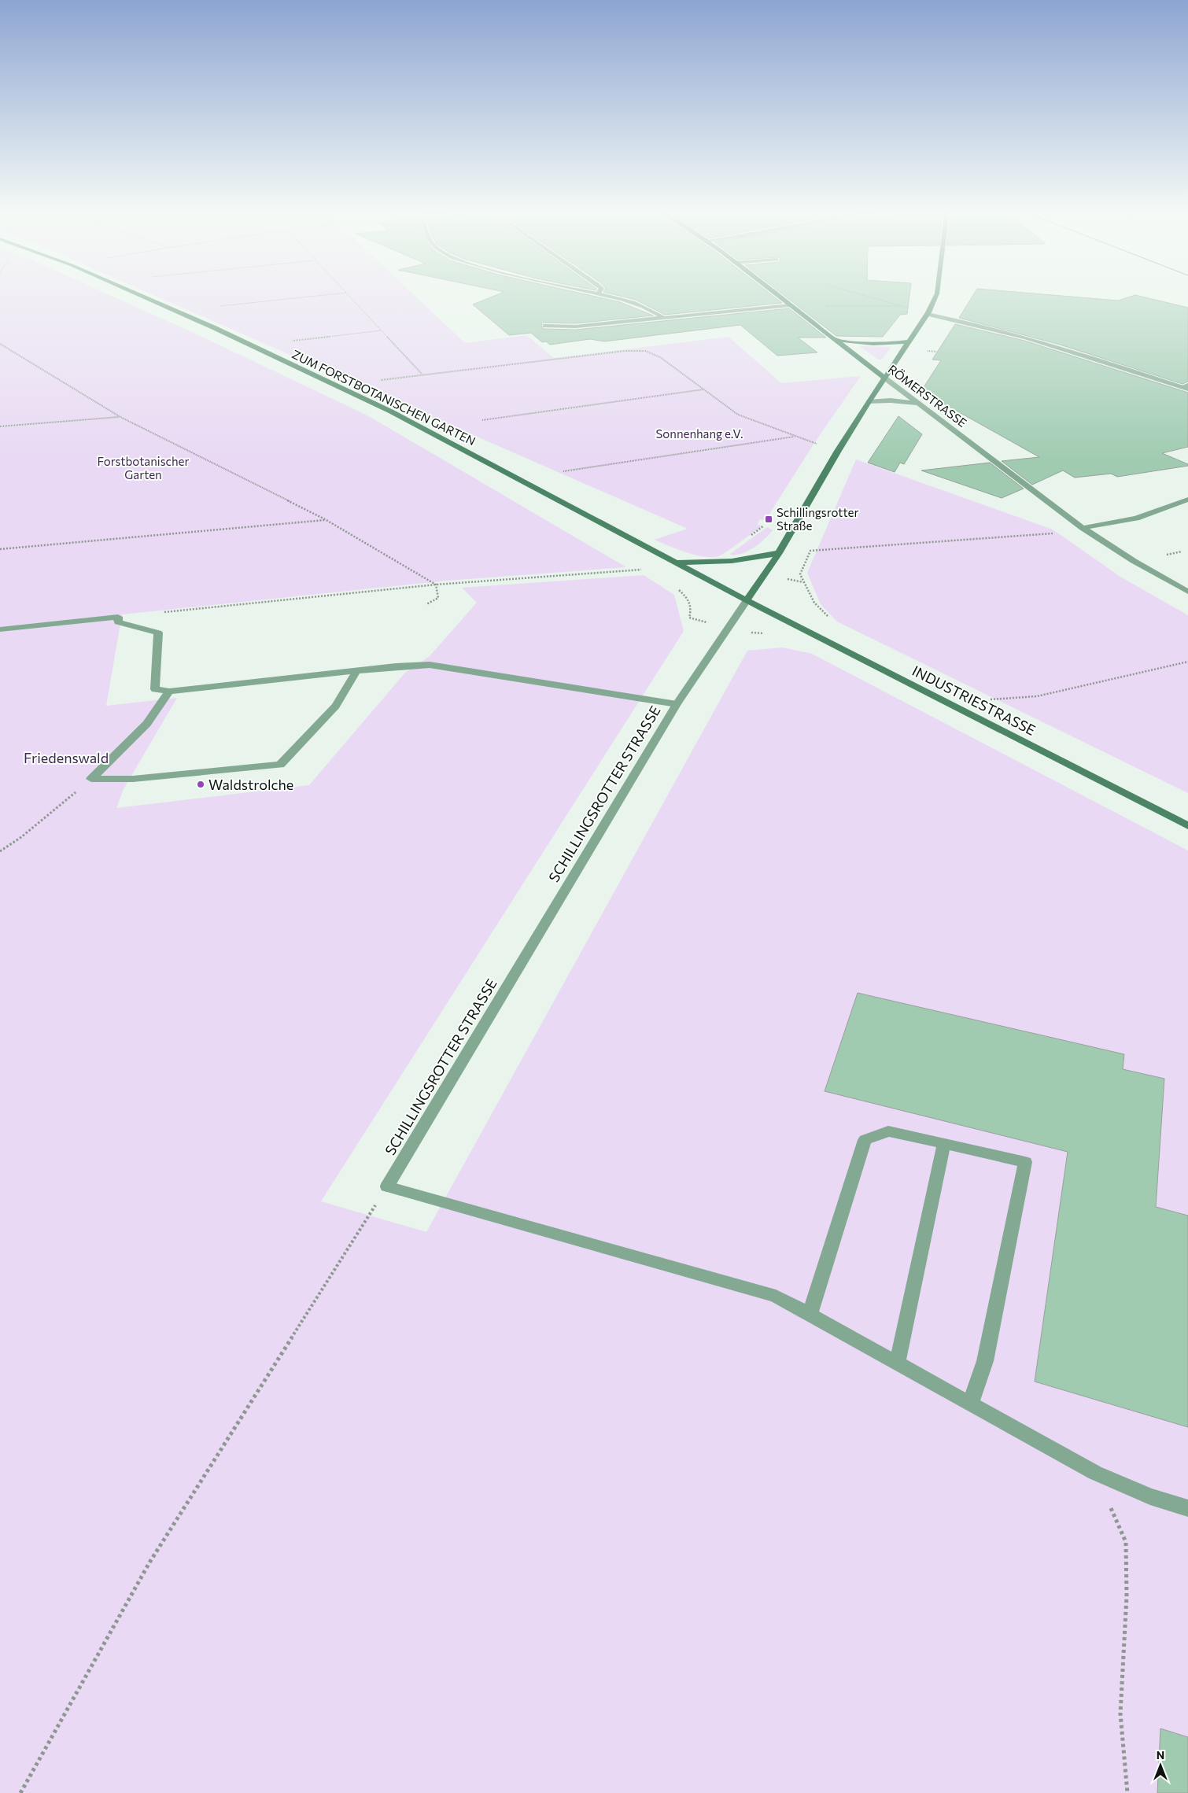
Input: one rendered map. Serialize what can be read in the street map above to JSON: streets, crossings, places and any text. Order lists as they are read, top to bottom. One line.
{"streets":{"street":["RÖMERSTRASSE","ZUM FORSTBOTANISCHEN GARTEN","INDUSTRIESTRASSE","SCHILLINGSROTTER STRASSE"]},"crossings":[["RÖMERSTRASSE","SCHILLINGSROTTER STRASSE"],["ZUM FORSTBOTANISCHEN GARTEN","INDUSTRIESTRASSE"],["ZUM FORSTBOTANISCHEN GARTEN","SCHILLINGSROTTER STRASSE"],["INDUSTRIESTRASSE","SCHILLINGSROTTER STRASSE"]],"parks":["Sonnenhang e.V.","Forstbotanischer Garten","Friedenswald"],"places":{"transit":["Schillingsrotter Straße"],"other":["Waldstrolche"]},"north":"top"}
